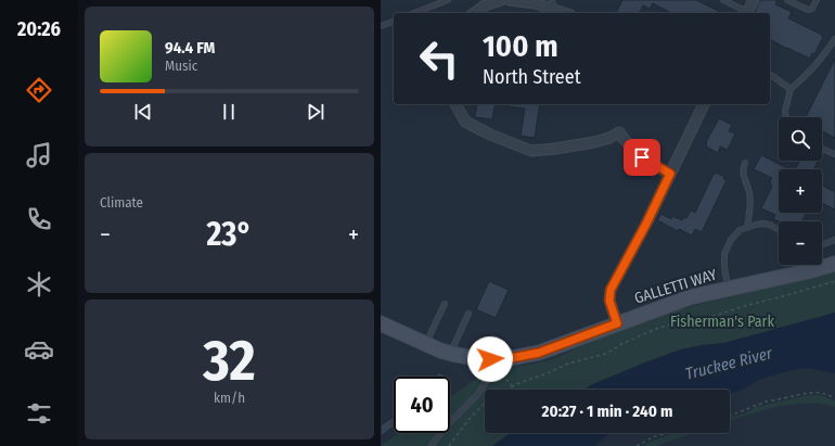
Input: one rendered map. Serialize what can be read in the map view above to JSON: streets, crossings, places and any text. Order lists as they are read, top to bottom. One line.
{"streets":{"street":["GALLETTI WAY"]},"water":["Truckee River"],"parks":["Fisherman's Park"],"page":{"tabs":"20:26","turn":["100 m","North Street"],"song":["94.4 FM","Music"],"map_buttons":["+","−"],"tile":["Climate",["32","km/h"]],"heat":["−","23°","+"],"limit":"40","trip":"20:27 · 1 min · 240 m"}}
